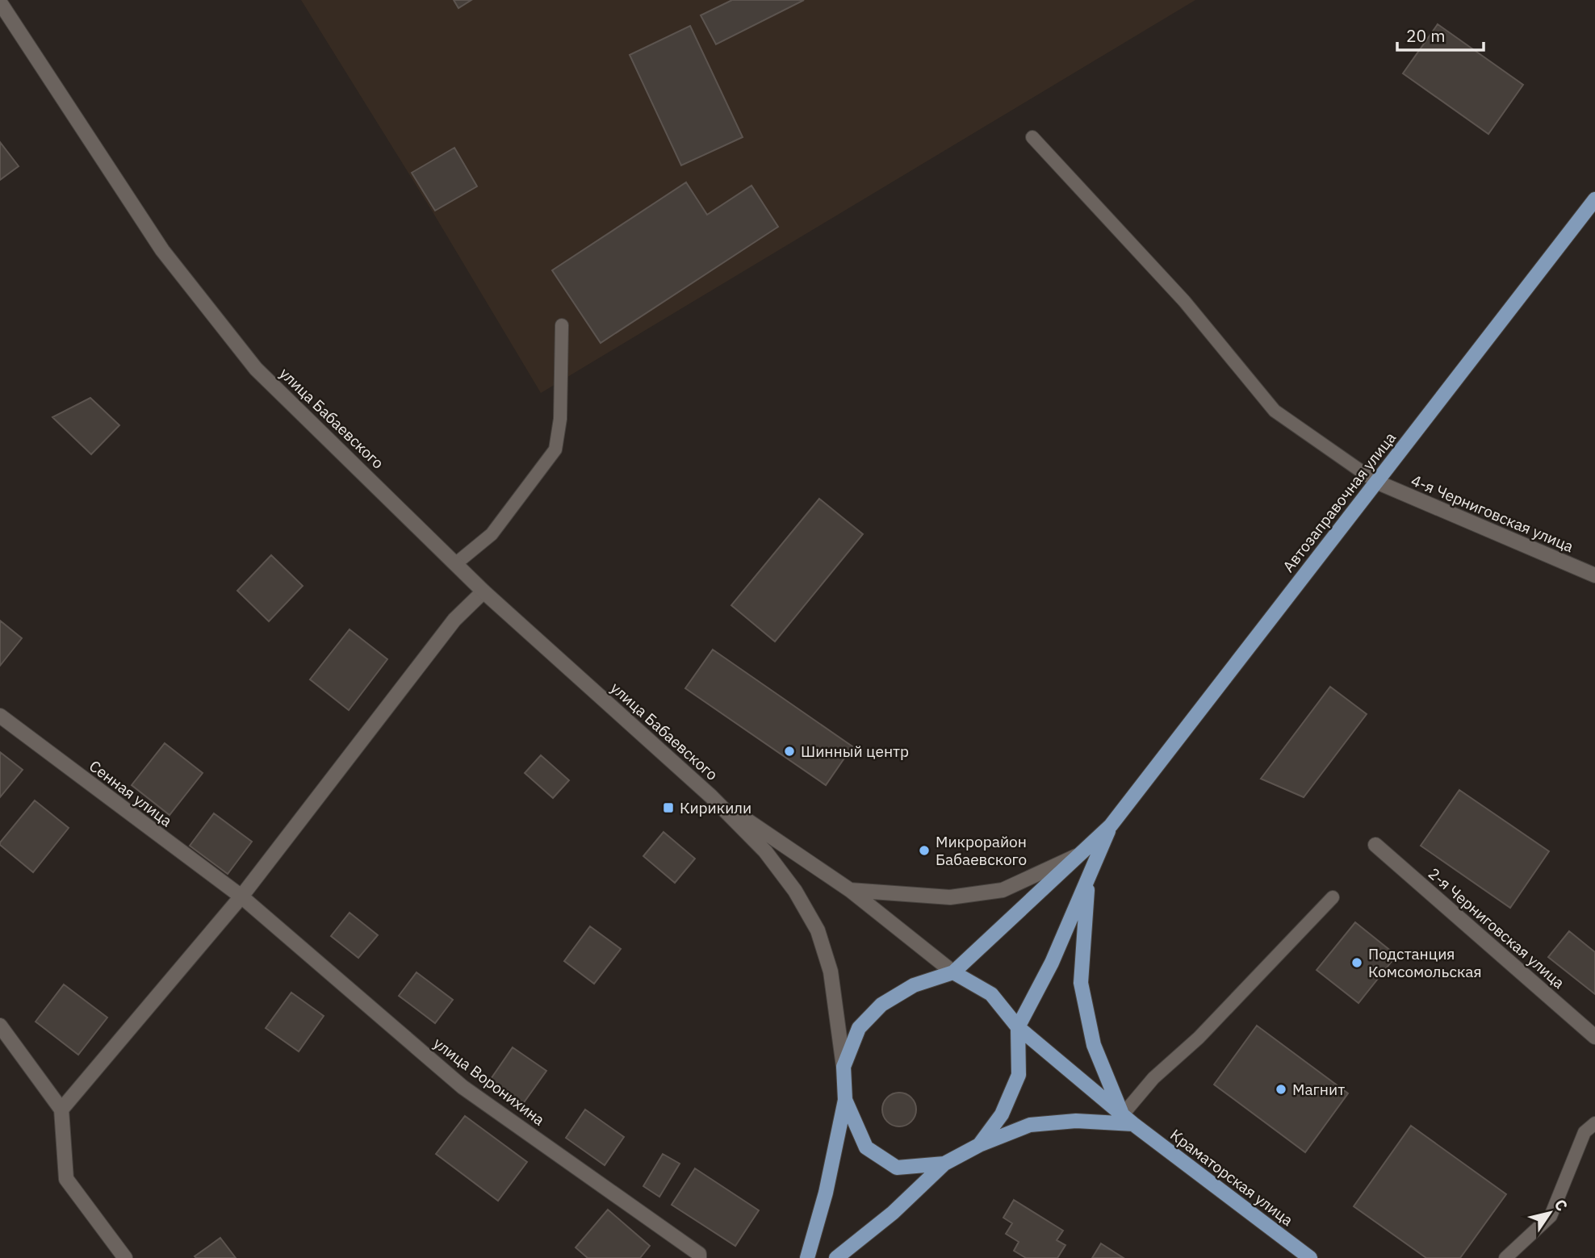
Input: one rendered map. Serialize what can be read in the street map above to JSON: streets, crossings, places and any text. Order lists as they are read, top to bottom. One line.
{"streets":{"main road":["Автозаправочная улица","Краматорская улица"],"street":["улица Бабаевского","4-я Черниговская улица","Сенная улица","2-я Черниговская улица","улица Воронихина"]},"crossings":[["Автозаправочная улица","4-я Черниговская улица"],["Сенная улица","улица Воронихина"]],"places":{"other":["Шинный центр","Микрорайон Бабаевского","Подстанция Комсомольская","Магнит"],"transit":["Кирикили"]},"scale_bar":"20 m","north":"top right"}
